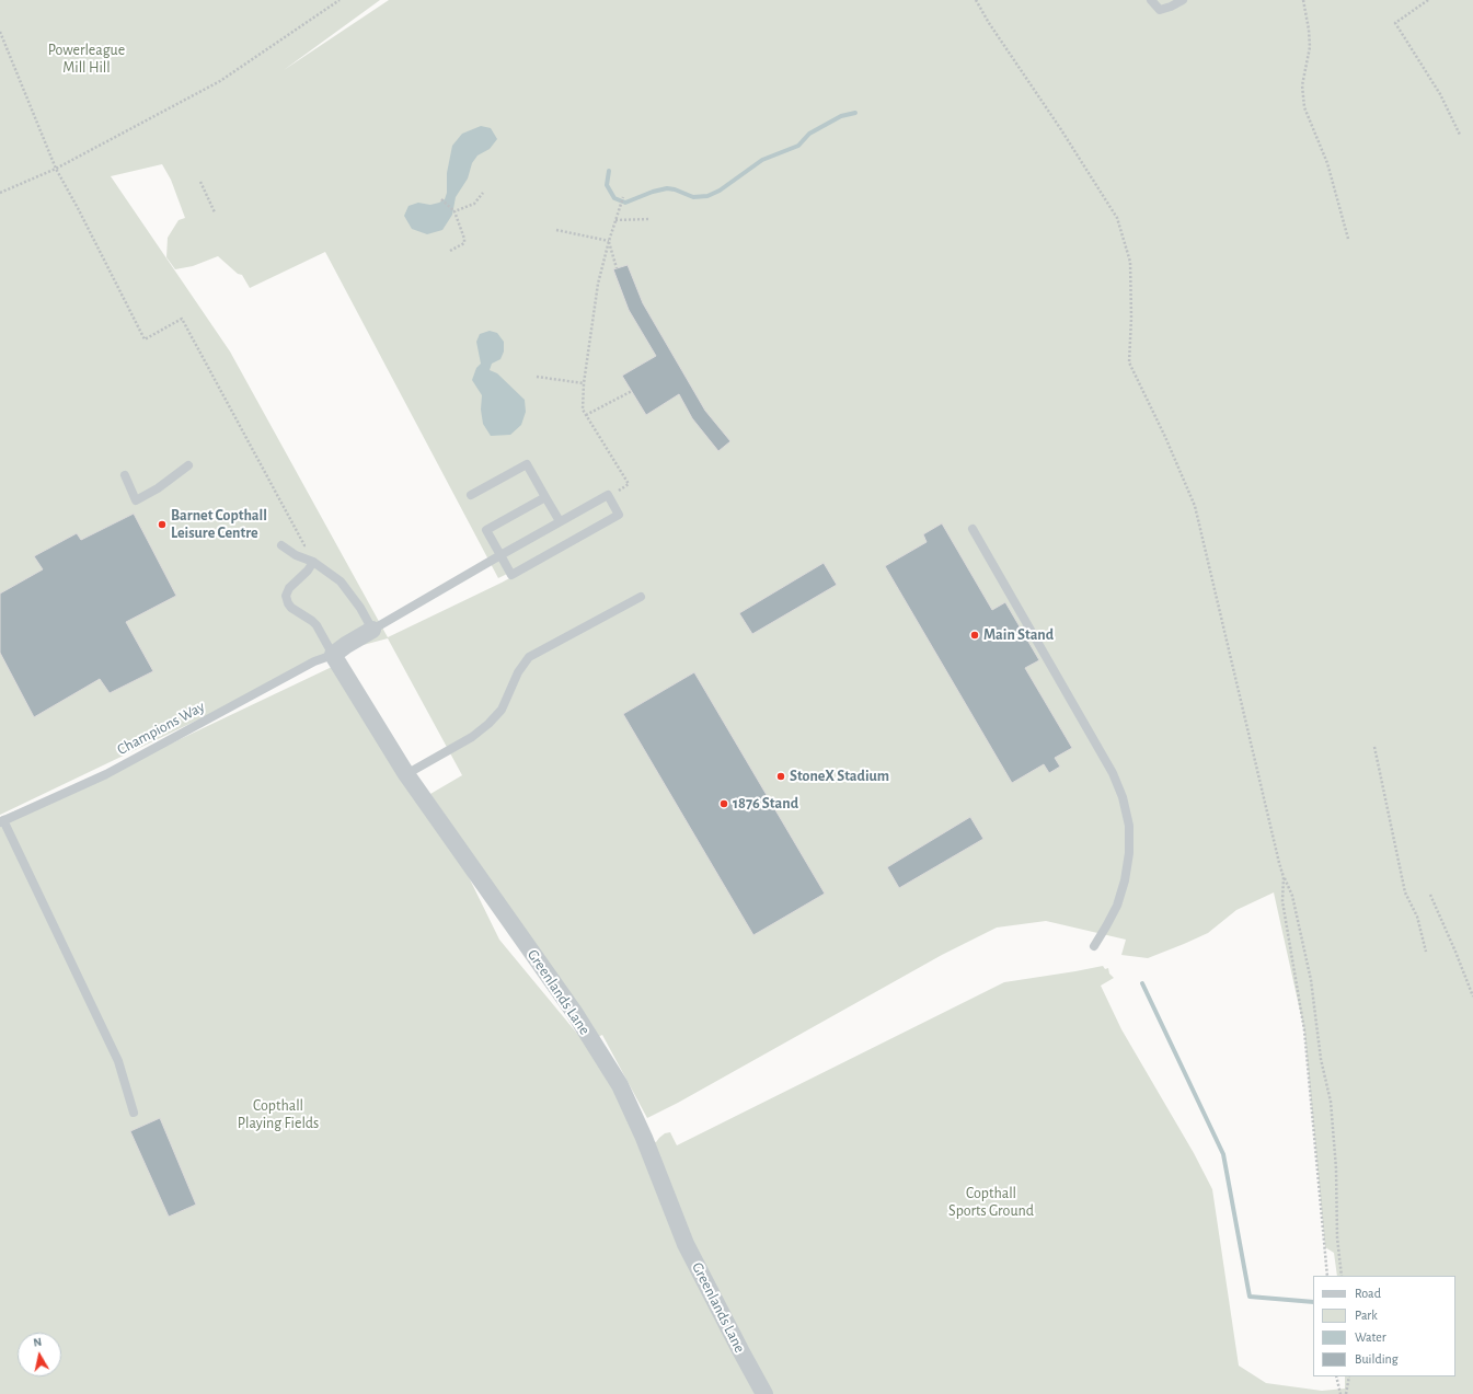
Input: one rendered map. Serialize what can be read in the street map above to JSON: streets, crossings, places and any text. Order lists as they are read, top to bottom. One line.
{"streets":{"street":["Greenlands Lane"],"lane":["Champions Way"]},"crossings":[["Champions Way","Greenlands Lane"]],"parks":["Powerleague Mill Hill","Copthall Playing Fields","Copthall Sports Ground"],"places":["Barnet Copthall Leisure Centre","Main Stand","StoneX Stadium","1876 Stand"],"legend":["Road","Park","Water","Building"],"north":"top"}
